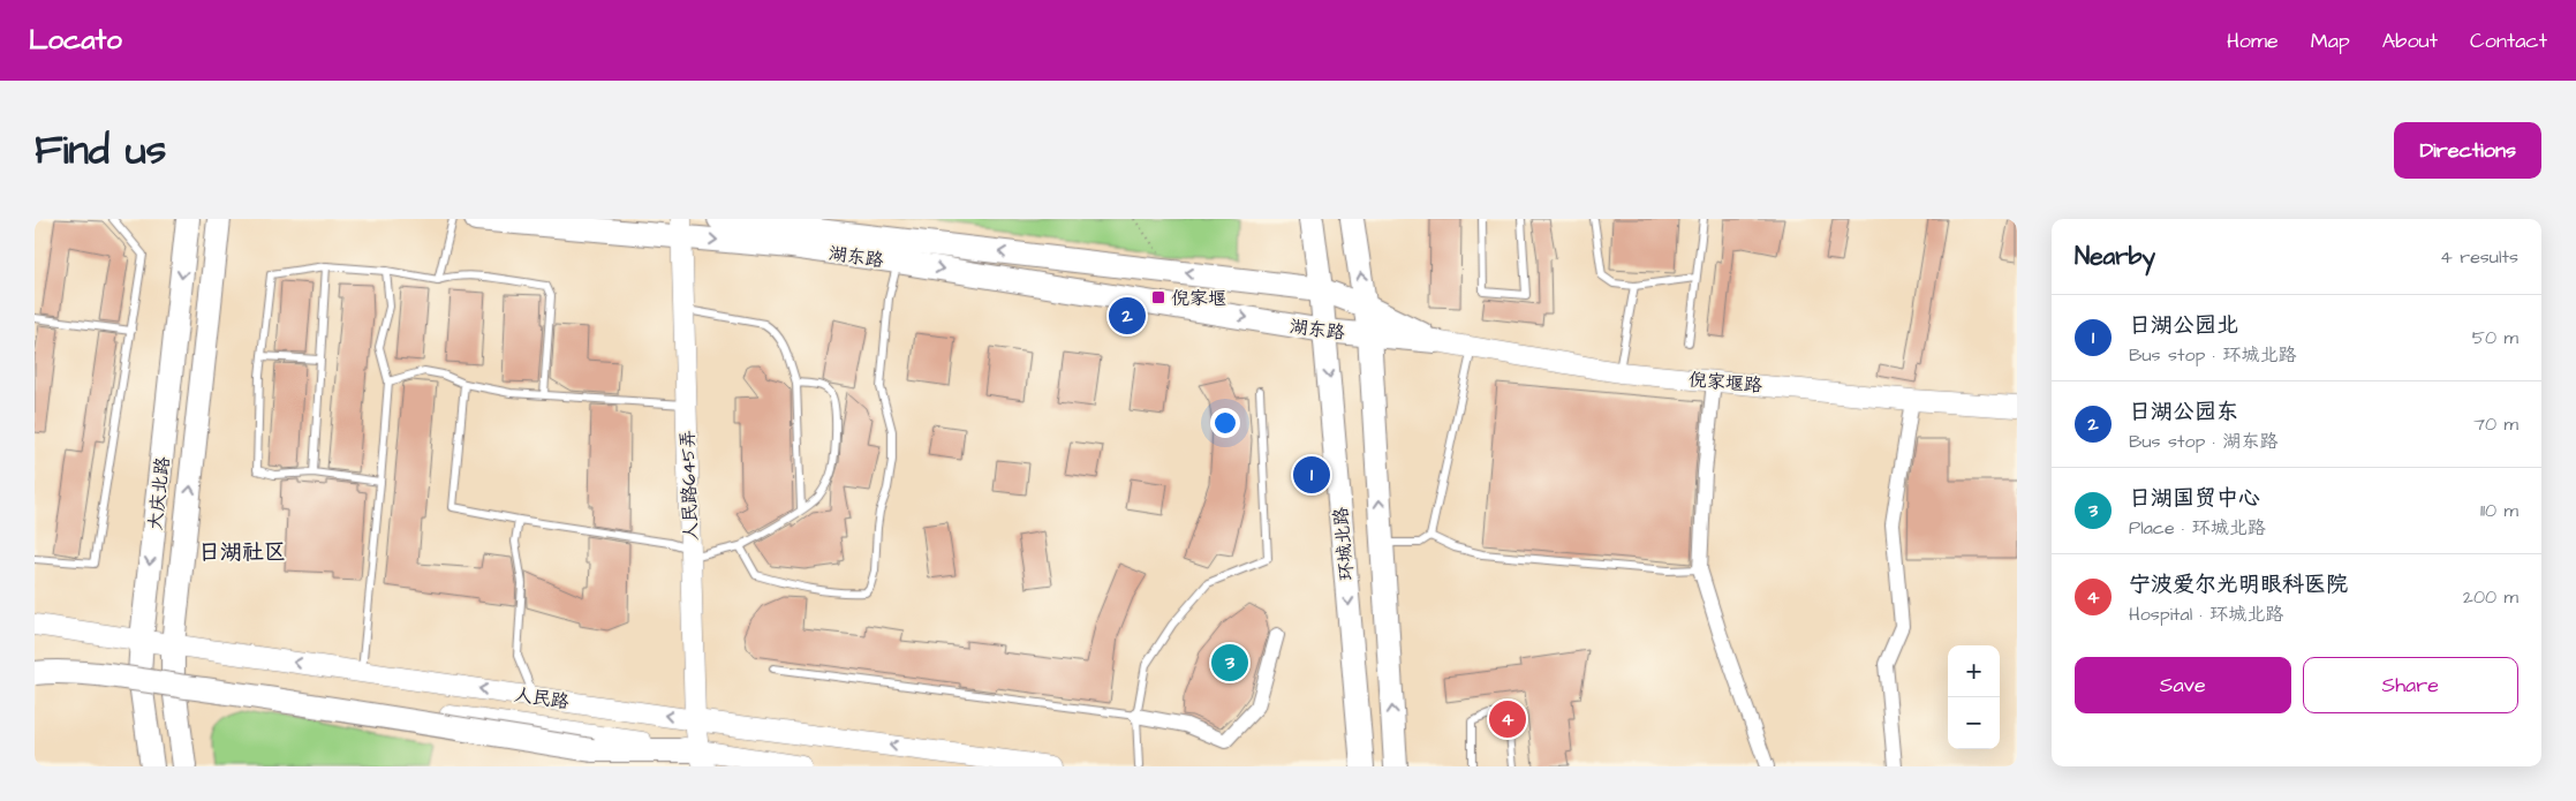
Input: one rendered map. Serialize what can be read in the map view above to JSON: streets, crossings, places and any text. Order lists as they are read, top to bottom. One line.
{"streets":{"main road":["湖东路","倪家堰路","人民路645弄","大庆北路","环城北路","人民路"]},"crossings":[["湖东路","倪家堰路"],["湖东路","人民路645弄"],["湖东路","环城北路"],["人民路645弄","人民路"],["大庆北路","人民路"]],"districts":["日湖社区"],"places":{"transit":["倪家堰"]},"page":{"header":"Locato","nav":["Home","Map","About","Contact"],"title":"Find us","buttons":["Directions",["Save","Share"]],"heading":["Nearby","4 results"],"list":[{"mark":"1","name":"日湖公园北","note":"Bus stop · 环城北路","value":"50 m"},{"mark":"2","name":"日湖公园东","note":"Bus stop · 湖东路","value":"70 m"},{"mark":"3","name":"日湖国贸中心","note":"Place · 环城北路","value":"110 m"},{"mark":"4","name":"宁波爱尔光明眼科医院","note":"Hospital · 环城北路","value":"200 m"}],"pins":["2","1","3","4"],"map_buttons":["+","−"]}}
